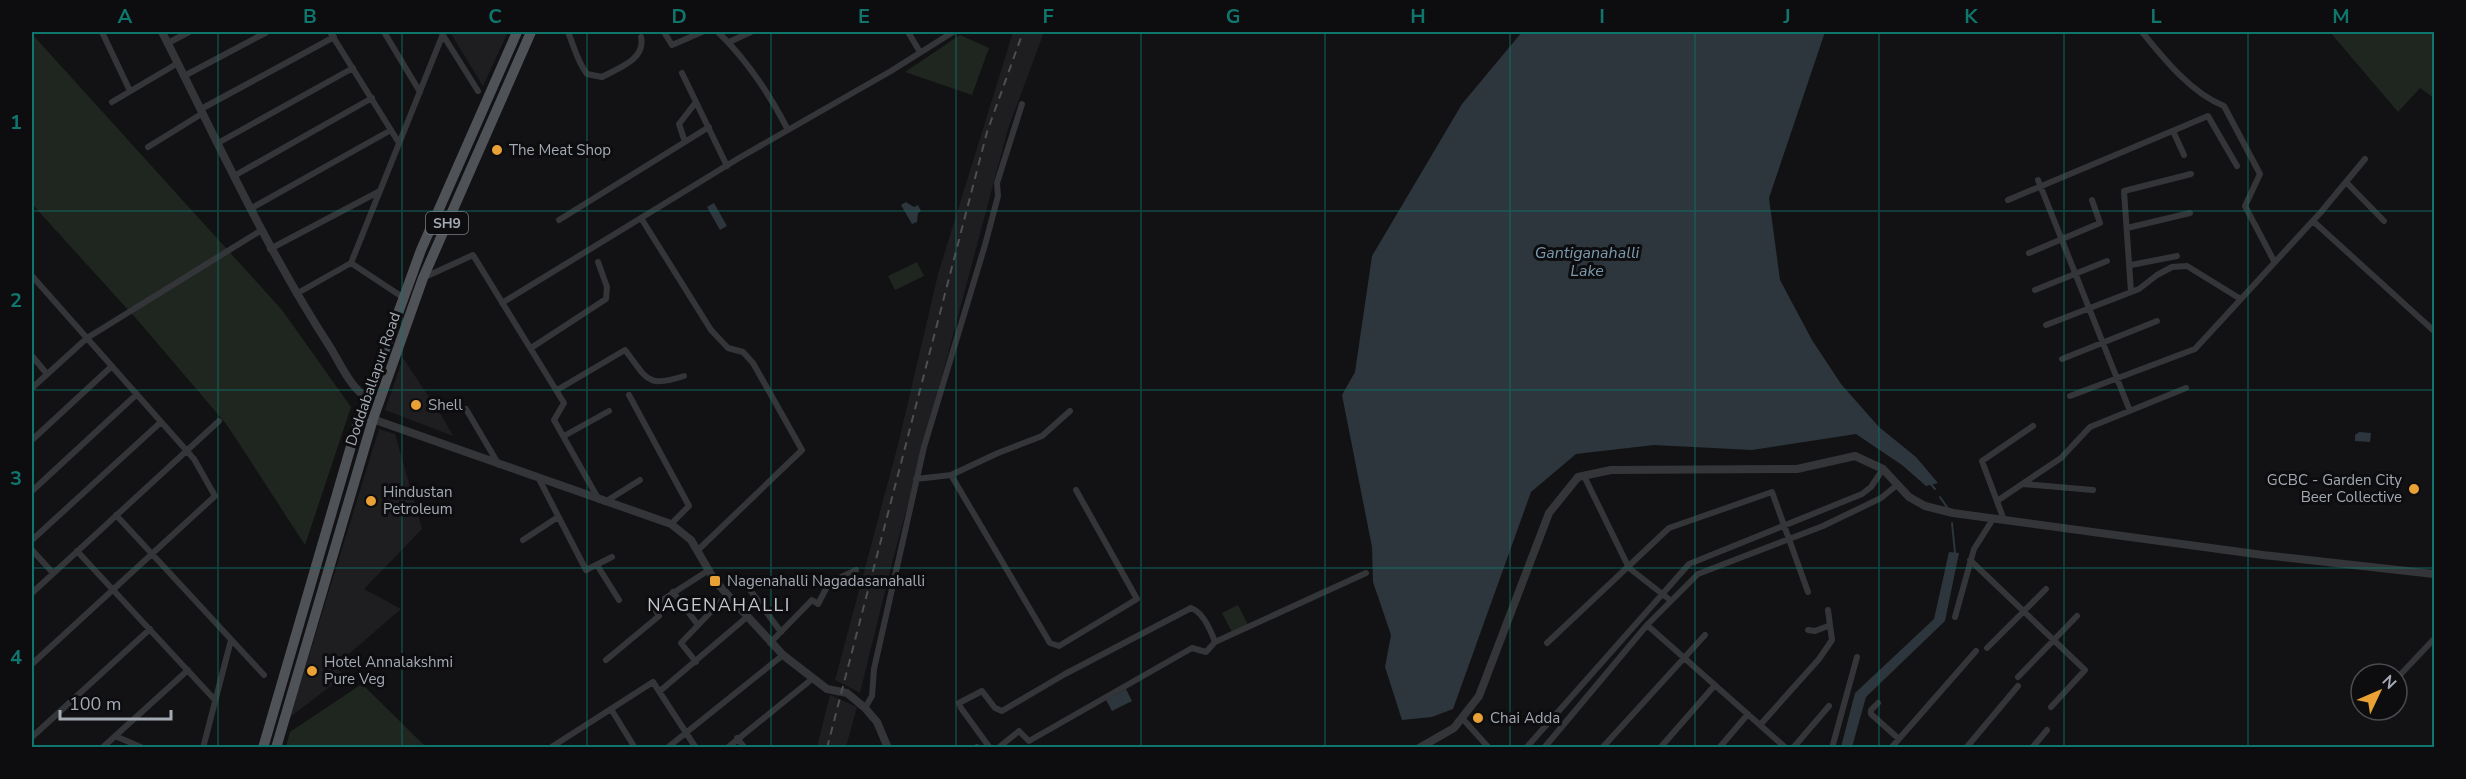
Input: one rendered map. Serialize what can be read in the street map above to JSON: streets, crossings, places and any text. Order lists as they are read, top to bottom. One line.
{"streets":{"main road":["SH9","Doddaballapur Road"]},"districts":["NAGENAHALLI"],"water":["Gantiganahalli Lake"],"places":{"other":["The Meat Shop","Shell","GCBC - Garden City Beer Collective","Hindustan Petroleum","Hotel Annalakshmi Pure Veg","Chai Adda"],"transit":["Nagenahalli Nagadasanahalli"]},"scale_bar":"100 m","north":"top right","grid":{"columns":["A","B","C","D","E","F","G","H","I","J","K","L","M"],"rows":["1","2","3","4"]}}
